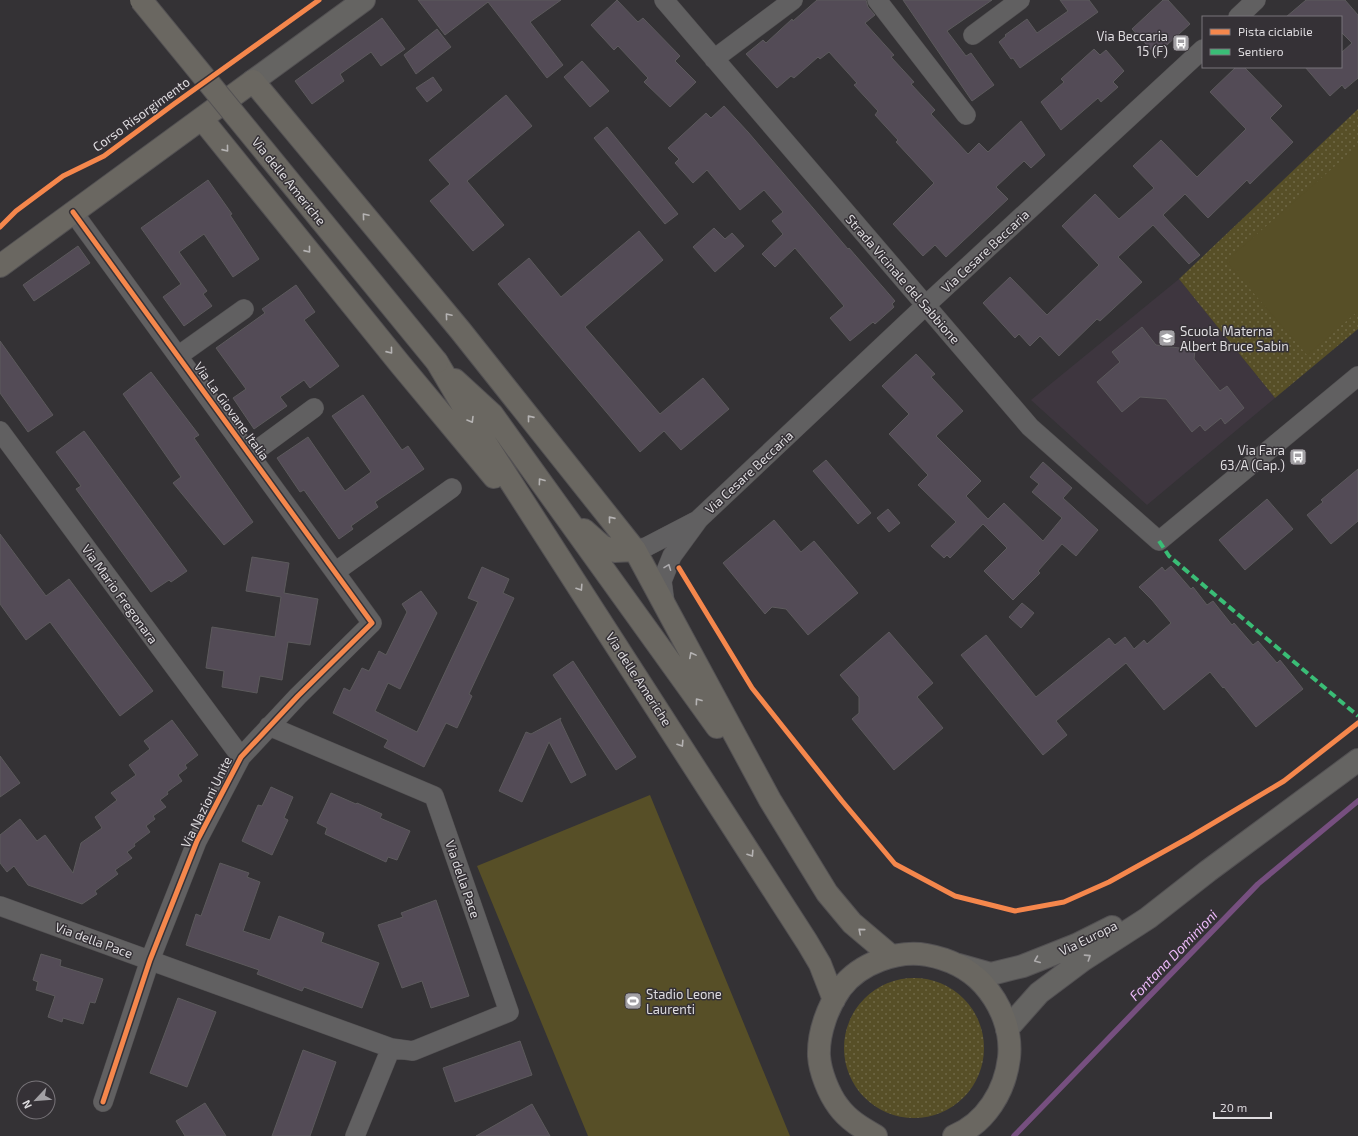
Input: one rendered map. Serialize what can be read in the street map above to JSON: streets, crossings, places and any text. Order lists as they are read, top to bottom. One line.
{"streets":{"main road":["Via delle Americhe","Via Europa"],"street":["Via Cesare Beccaria","Strada Vicinale del Sabbione","Via La Giovane Italia","Via Mario Fregonara","Via Nazioni Unite","Via della Pace"],"cycle path":["Corso Risorgimento"]},"crossings":[["Via Cesare Beccaria","Strada Vicinale del Sabbione"],["Via La Giovane Italia","Via Nazioni Unite"],["Via Mario Fregonara","Via Nazioni Unite"],["Via Nazioni Unite","Via della Pace"]],"water":["Fontana Dominioni"],"places":{"bus stop":["Via Beccaria 15 (F)","Via Fara 63/A (Cap.)"],"school or university":["Scuola Materna Albert Bruce Sabin"],"sports":["Stadio Leone Laurenti"]},"legend":["Pista ciclabile","Sentiero"],"scale_bar":"20 m","north":"bottom left"}
